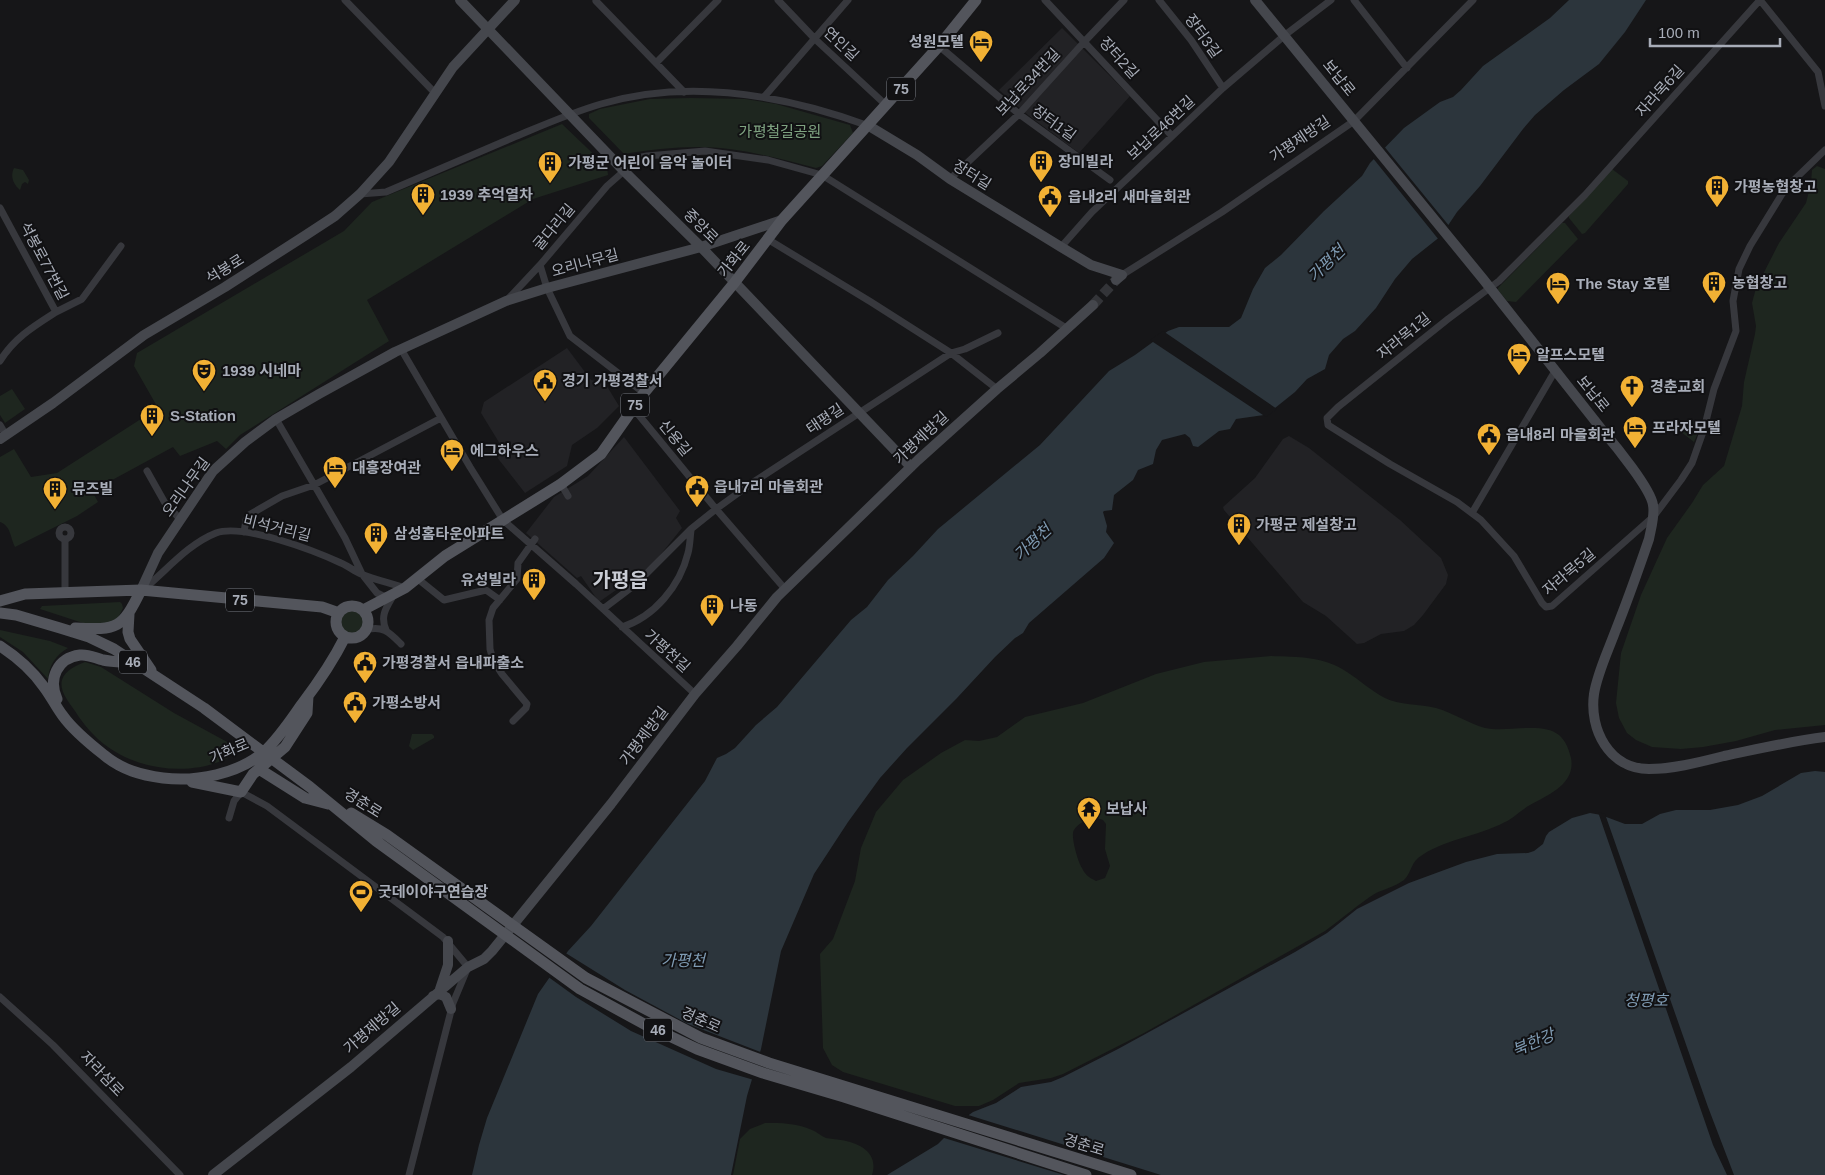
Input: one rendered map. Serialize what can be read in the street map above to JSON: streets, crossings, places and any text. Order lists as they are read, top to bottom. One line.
{"streets":{"main road":["75","가화로","46","경춘로"],"street":["장터3길","연인길","장터2길","보납로","보납로34번길","자라목6길","장터1길","보납로46번길","가평제방길","장터길","중앙로","굴다리길","석봉로77번길","오리나무길","석봉로","자라목1길","태평길","신용길","비석거리길","자라목5길","가평천길","자라섬로"]},"crossings":[["장터3길","보납로46번길"],["연인길","가화로"],["장터2길","보납로34번길"],["장터2길","보납로46번길"],["보납로","자라목6길"],["보납로","보납로46번길"],["보납로","가평제방길"],["보납로","자라목1길"],["보납로","자라목5길"],["보납로34번길","장터1길"],["보납로34번길","장터길"],["75","가화로"],["75","오리나무길"],["75","비석거리길"],["자라목6길","자라목1길"],["장터1길","가화로"],["보납로46번길","가평제방길"],["보납로46번길","장터길"],["가평제방길","장터길"],["가평제방길","중앙로"],["가평제방길","신용길"],["가평제방길","가평천길"],["장터길","가화로"],["중앙로","굴다리길"],["중앙로","가화로"],["중앙로","오리나무길"],["중앙로","석봉로"],["중앙로","태평길"],["굴다리길","가화로"],["굴다리길","오리나무길"],["가화로","오리나무길"],["가화로","신용길"],["가화로","비석거리길"],["가화로","가평천길"],["오리나무길","비석거리길"],["자라목1길","자라목5길"],["태평길","신용길"]],"districts":["가평읍"],"water":["가평천","청평호","북한강"],"parks":["가평철길공원"],"places":{"hotel":["성원모텔","The Stay 호텔","알프스모텔","프라자모텔","에그하우스","대흥장여관"],"building":["장미빌라","가평군 어린이 음악 놀이터","가평농협창고","1939 추억열차","농협창고","S-Station","뮤즈빌","가평군 제설창고","삼성홈타운아파트","유성빌라","나동"],"public building":["읍내2리 새마을회관","경기 가평경찰서","읍내8리 마을회관","읍내7리 마을회관","가평경찰서 읍내파출소","가평소방서"],"theatre":["1939 시네마"],"church":["경춘교회"],"temple":["보납사"],"sports":["굿데이야구연습장"]},"scale_bar":"100 m"}
